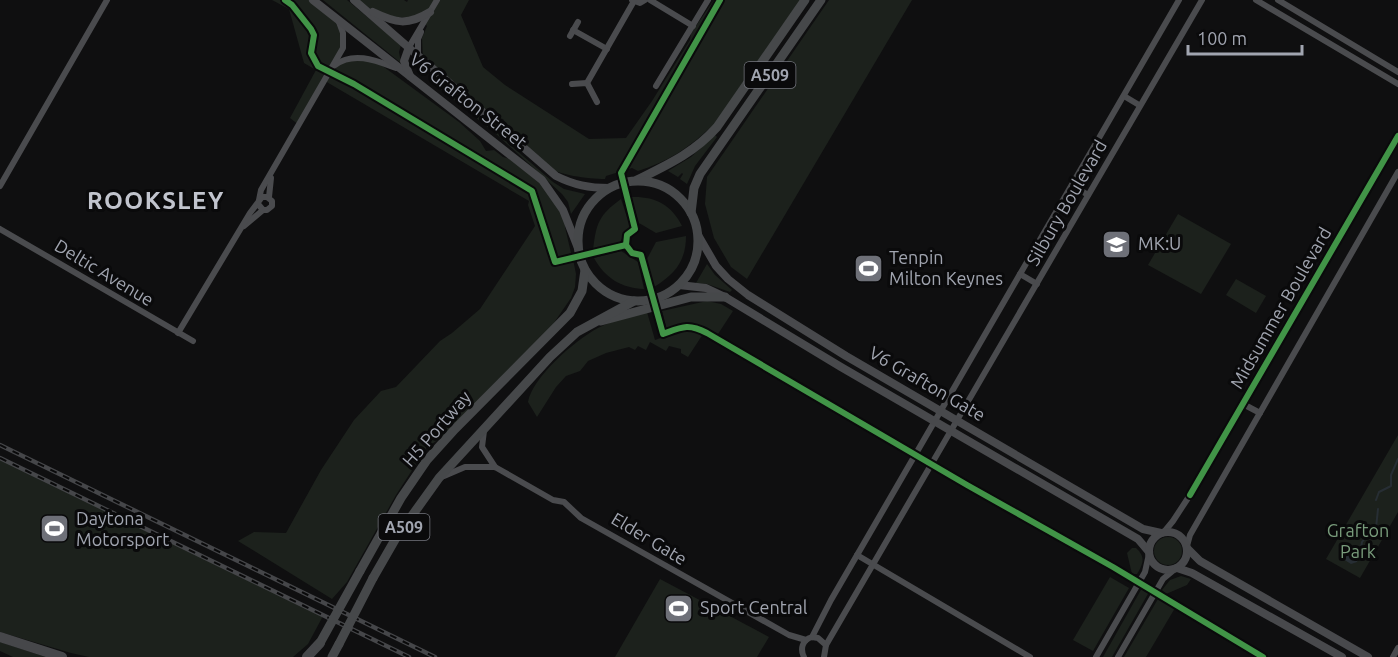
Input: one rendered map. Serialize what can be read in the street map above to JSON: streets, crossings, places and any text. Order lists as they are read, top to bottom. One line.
{"streets":{"main road":["A509","H5 Portway"],"street":["V6 Grafton Street","Silbury Boulevard","Deltic Avenue","Midsummer Boulevard","V6 Grafton Gate","Elder Gate"]},"crossings":[["A509","V6 Grafton Street"],["A509","V6 Grafton Gate"],["A509","H5 Portway"],["V6 Grafton Street","V6 Grafton Gate"],["V6 Grafton Street","H5 Portway"],["Silbury Boulevard","V6 Grafton Gate"],["Midsummer Boulevard","V6 Grafton Gate"],["V6 Grafton Gate","H5 Portway"],["H5 Portway","Elder Gate"]],"districts":["ROOKSLEY"],"parks":["Grafton Park"],"places":{"school or university":["MK:U"],"sports":["Tenpin Milton Keynes","Daytona Motorsport","Sport Central"]},"scale_bar":"100 m"}
